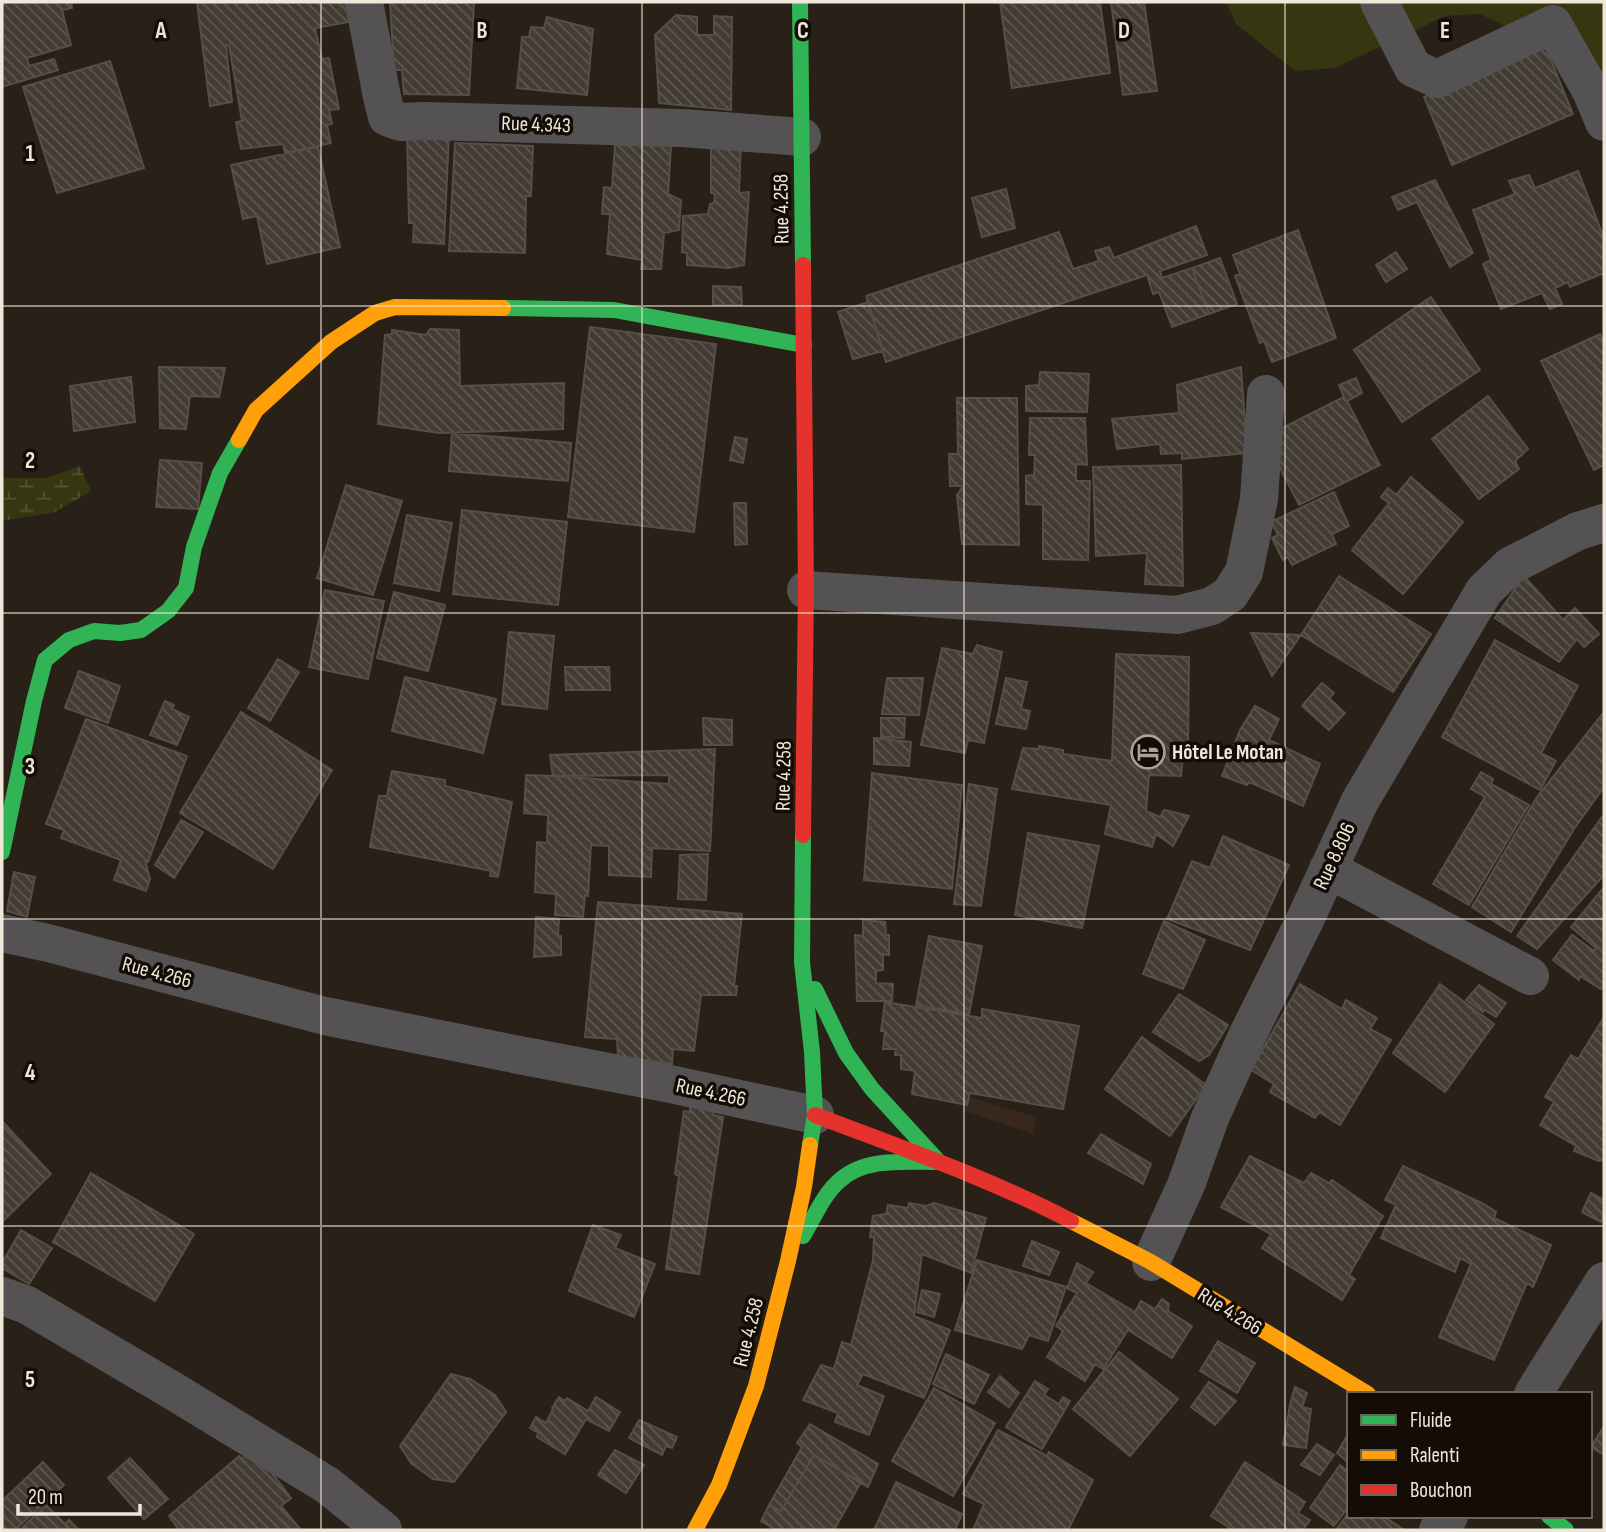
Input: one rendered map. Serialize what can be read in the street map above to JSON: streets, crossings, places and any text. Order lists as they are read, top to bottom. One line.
{"streets":{"main road":["Rue 4.258","Rue 4.266"],"street":["Rue 4.343","Rue 8.806"]},"crossings":[["Rue 4.343","Rue 4.258"],["Rue 4.258","Rue 4.266"],["Rue 8.806","Rue 4.266"]],"places":{"hotel":["Hôtel Le Motan"]},"legend":["Fluide","Ralenti","Bouchon"],"scale_bar":"20 m","grid":{"columns":["A","B","C","D","E"],"rows":["1","2","3","4","5"]}}
